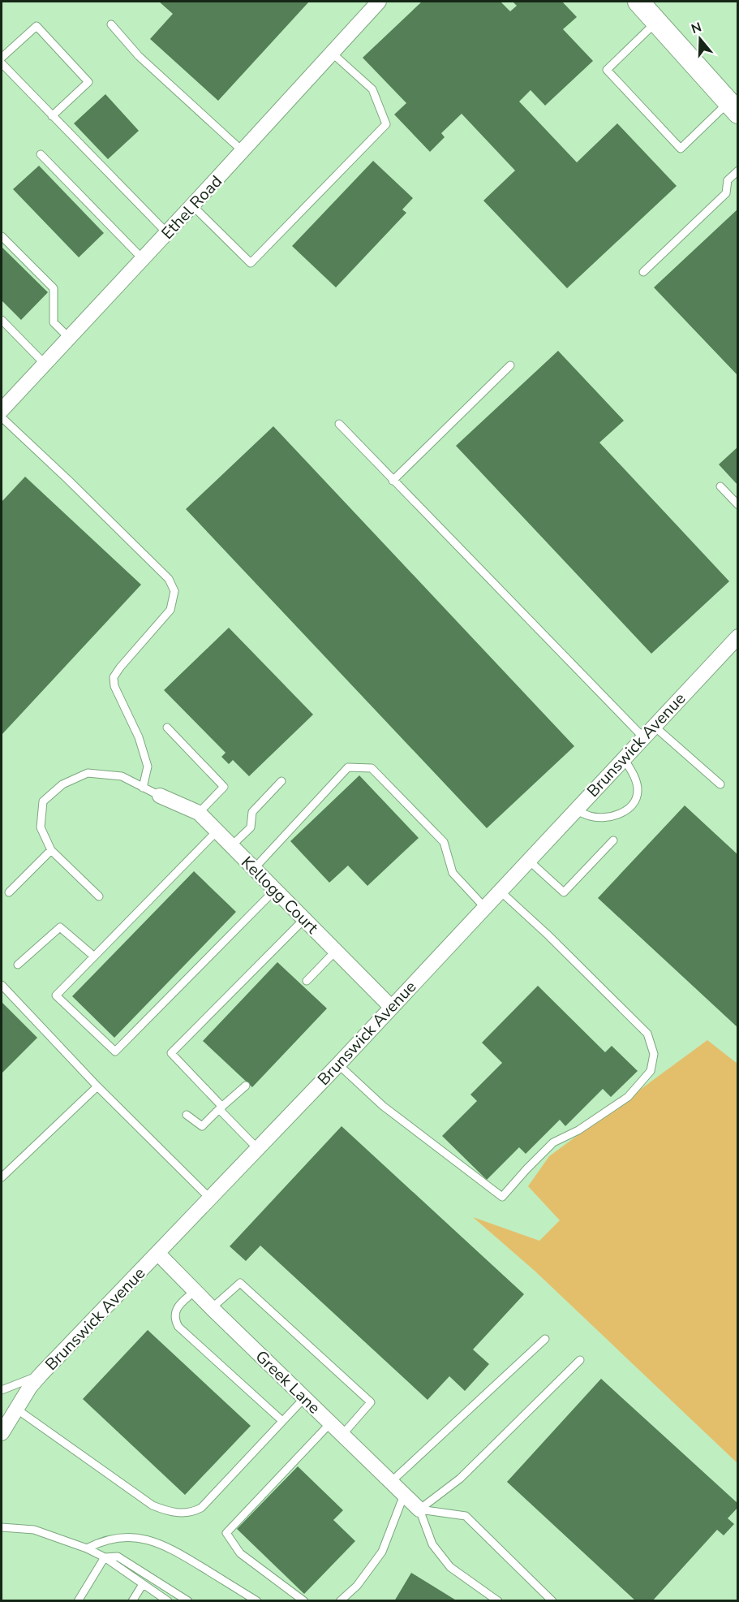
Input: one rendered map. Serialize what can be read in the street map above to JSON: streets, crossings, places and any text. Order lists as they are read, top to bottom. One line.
{"streets":{"street":["Ethel Road","Brunswick Avenue","Kellogg Court","Greek Lane"]},"crossings":[["Brunswick Avenue","Kellogg Court"],["Brunswick Avenue","Greek Lane"]],"north":"top"}
